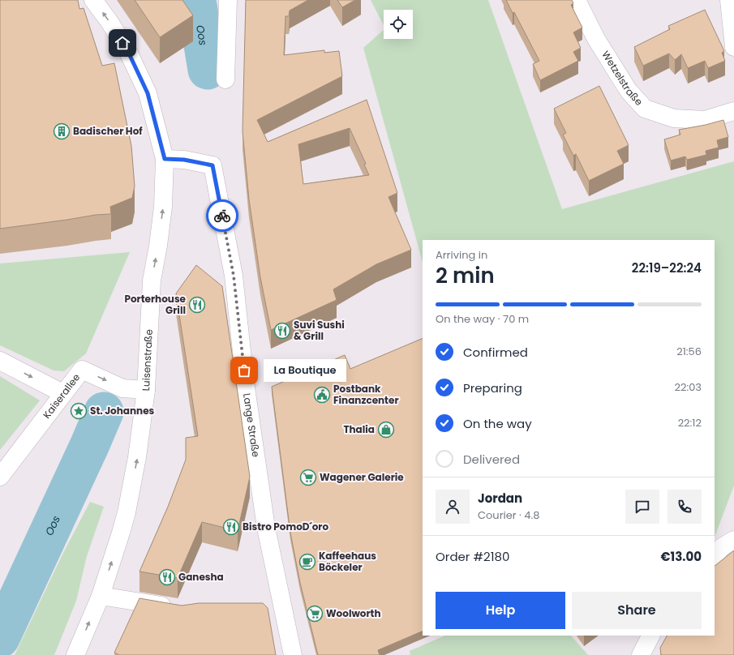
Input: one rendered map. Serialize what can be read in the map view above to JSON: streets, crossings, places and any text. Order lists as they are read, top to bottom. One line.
{"streets":{"street":["Wetzelstraße","Luisenstraße","Kaiserallee","Lange Straße"]},"crossings":[["Luisenstraße","Kaiserallee"],["Luisenstraße","Lange Straße"]],"one_way":["Luisenstraße","Kaiserallee"],"water":["Oos"],"places":{"building":["Badischer Hof"],"restaurant":["Porterhouse Grill","Suvi Sushi & Grill","Bistro PomoD´oro","Ganesha"],"other":["La Boutique"],"public building":["Postbank Finanzcenter"],"place":["St. Johannes"],"shop":["Thalia"],"supermarket":["Wagener Galerie","Woolworth"],"cafe":["Kaffeehaus Böckeler"]},"page":{"heading":["2 min","Arriving in","22:19–22:24"],"panel":["Jordan","Courier · 4.8","Order #2180","€13.00"],"bar":"On the way · 70 m","list":[["Confirmed","21:56"],["Preparing","22:03"],["On the way","22:12"],"Delivered"],"bubble":"La Boutique","buttons":["Help","Share"]}}
